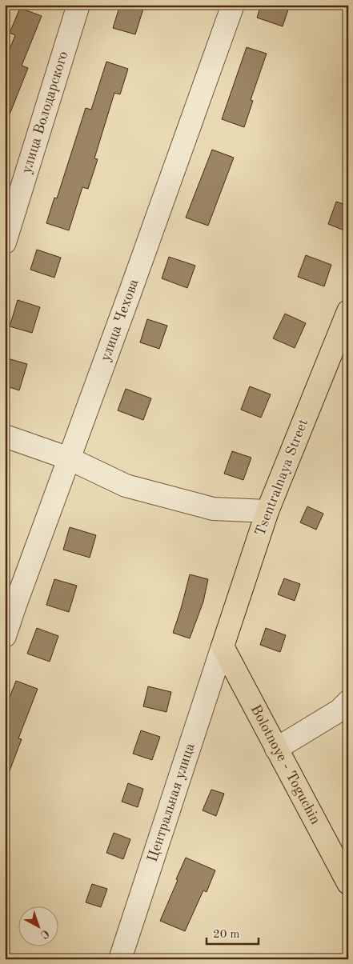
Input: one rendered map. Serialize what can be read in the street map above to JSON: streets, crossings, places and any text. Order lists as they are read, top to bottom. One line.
{"streets":{"main road":["Tsentralnaya Street","Bolotnoye - Toguchin"],"street":["улица Володарского","улица Чехова","Центральная улица"]},"crossings":[["Tsentralnaya Street","Bolotnoye - Toguchin"],["Tsentralnaya Street","Центральная улица"],["Bolotnoye - Toguchin","Центральная улица"]],"scale_bar":"20 m","north":"bottom right"}
